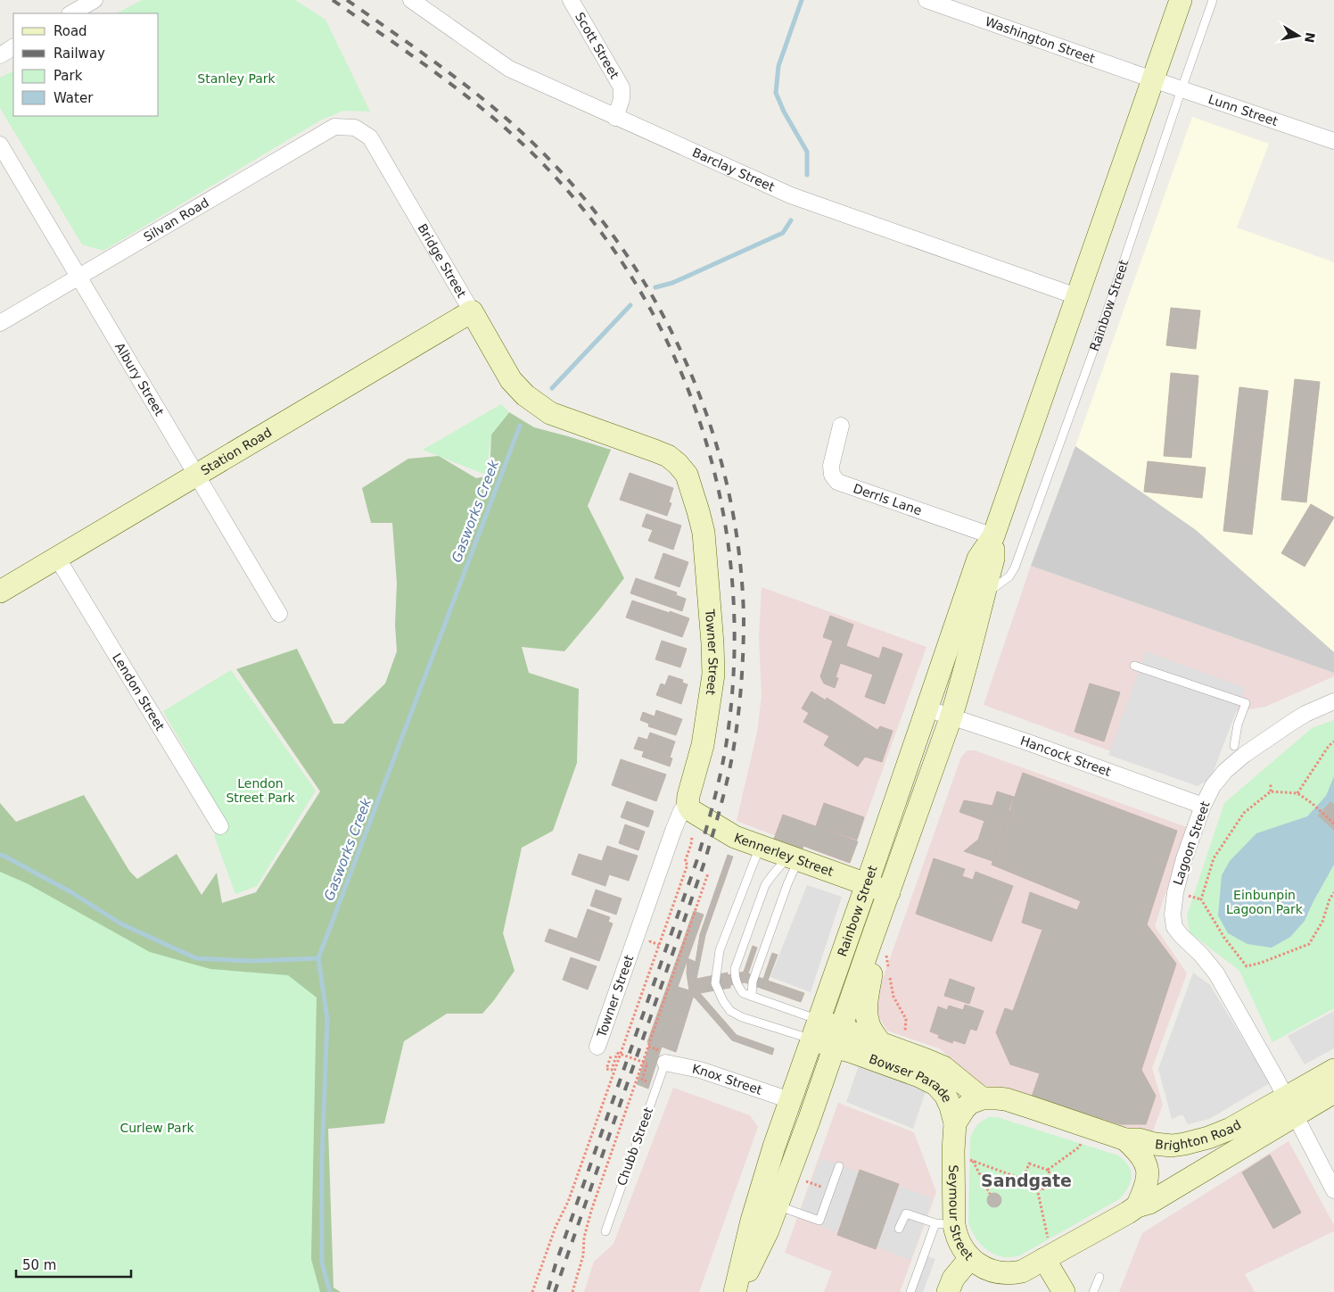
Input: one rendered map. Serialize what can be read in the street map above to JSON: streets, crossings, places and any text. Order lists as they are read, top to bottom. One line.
{"streets":{"main road":["Bridge Street","Rainbow Street","Station Road","Towner Street","Kennerley Street","Bowser Parade","Brighton Road","Seymour Street"],"street":["Washington Street","Scott Street","Lunn Street","Barclay Street","Silvan Road","Albury Street","Derrls Lane","Lendon Street","Hancock Street","Lagoon Street","Knox Street"],"lane":["Chubb Street"]},"crossings":[["Washington Street","Lunn Street"],["Washington Street","Rainbow Street"],["Scott Street","Barclay Street"],["Lunn Street","Rainbow Street"],["Barclay Street","Rainbow Street"],["Silvan Road","Bridge Street"],["Silvan Road","Albury Street"],["Bridge Street","Station Road"],["Bridge Street","Towner Street"],["Rainbow Street","Derrls Lane"],["Rainbow Street","Hancock Street"],["Rainbow Street","Kennerley Street"],["Rainbow Street","Knox Street"],["Rainbow Street","Bowser Parade"],["Albury Street","Station Road"],["Station Road","Lendon Street"],["Towner Street","Kennerley Street"],["Hancock Street","Lagoon Street"],["Lagoon Street","Brighton Road"],["Knox Street","Chubb Street"],["Bowser Parade","Seymour Street"],["Brighton Road","Seymour Street"]],"districts":["Sandgate"],"water":["Gasworks Creek"],"parks":["Stanley Park","Lendon Street Park","Einbunpin Lagoon Park","Curlew Park"],"legend":["Road","Railway","Park","Water"],"scale_bar":"50 m","north":"right"}
